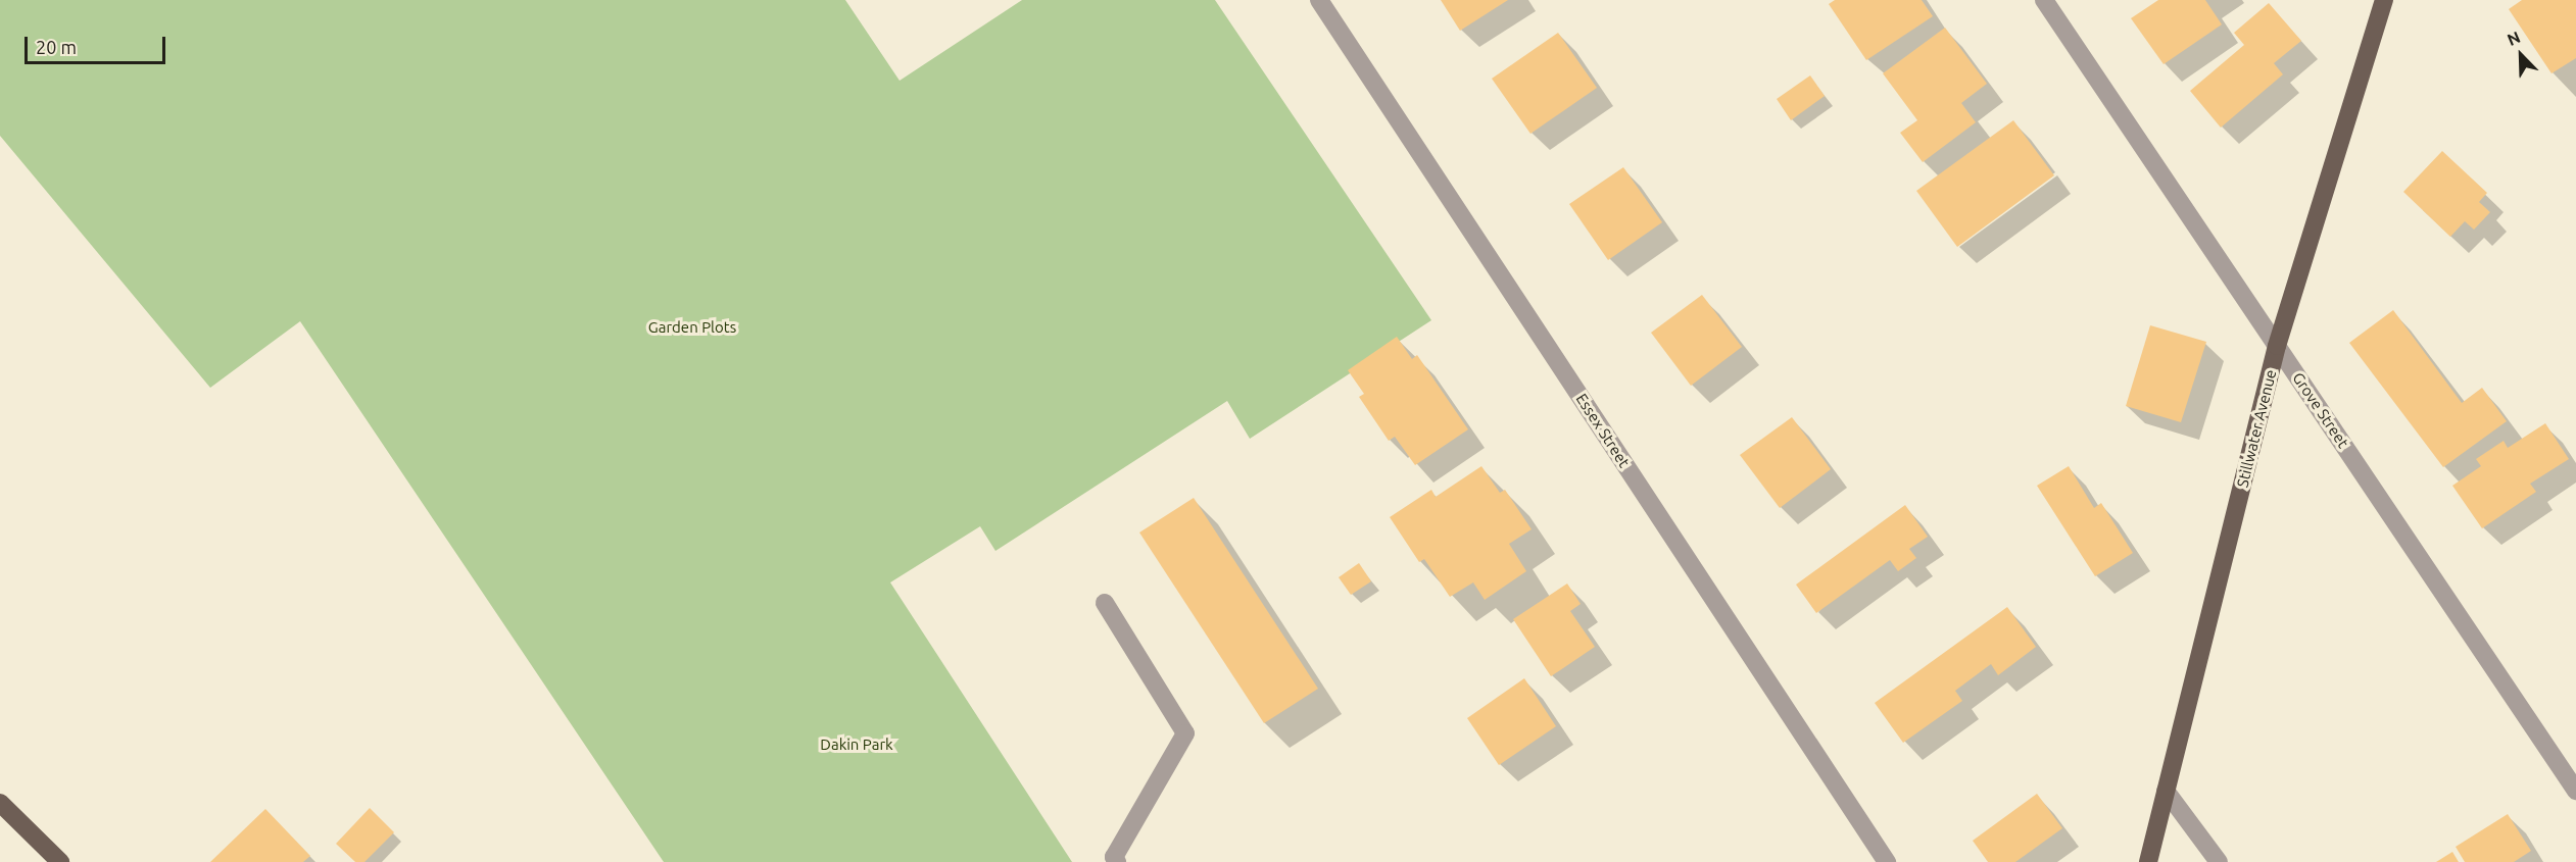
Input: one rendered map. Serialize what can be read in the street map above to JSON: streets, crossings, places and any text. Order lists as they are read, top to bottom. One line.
{"streets":{"main road":["Stillwater Avenue"],"street":["Grove Street","Essex Street"]},"crossings":[["Grove Street","Stillwater Avenue"]],"parks":["Garden Plots","Dakin Park"],"scale_bar":"20 m","north":"top left"}
